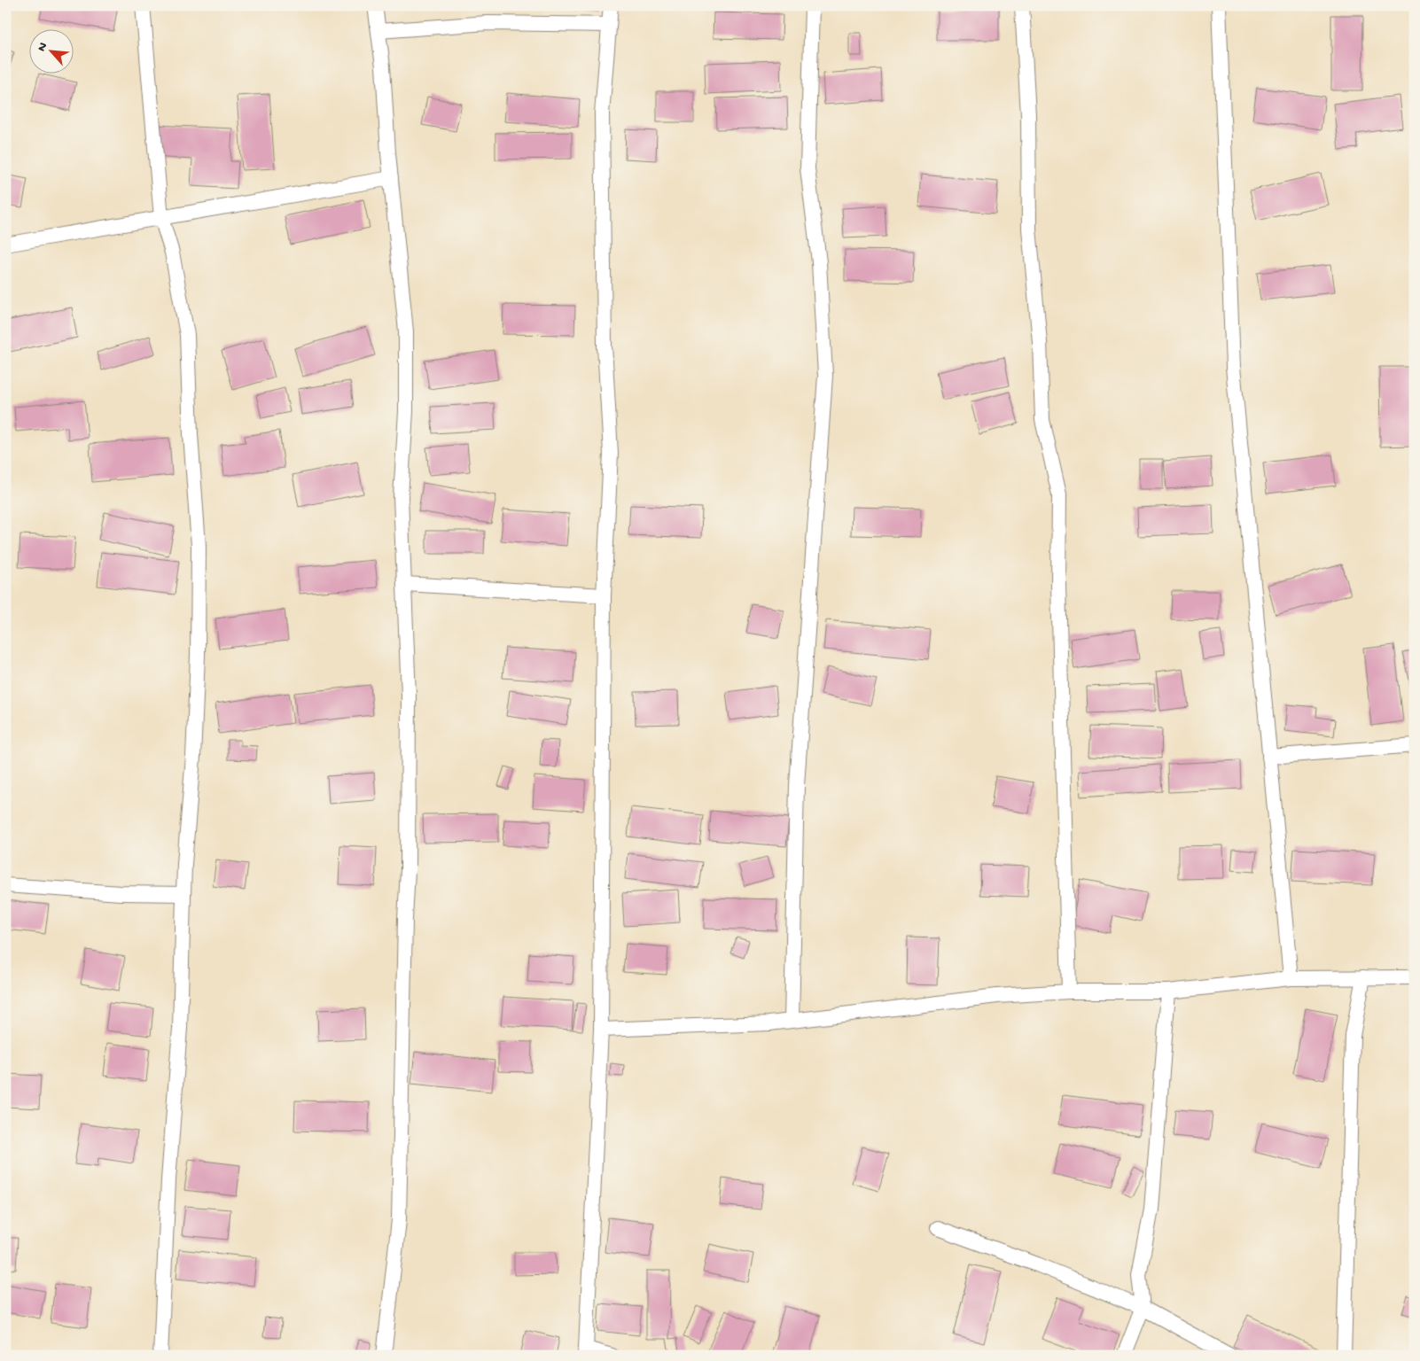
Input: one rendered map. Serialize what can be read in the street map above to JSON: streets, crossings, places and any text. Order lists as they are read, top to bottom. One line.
{"north":"top left"}
